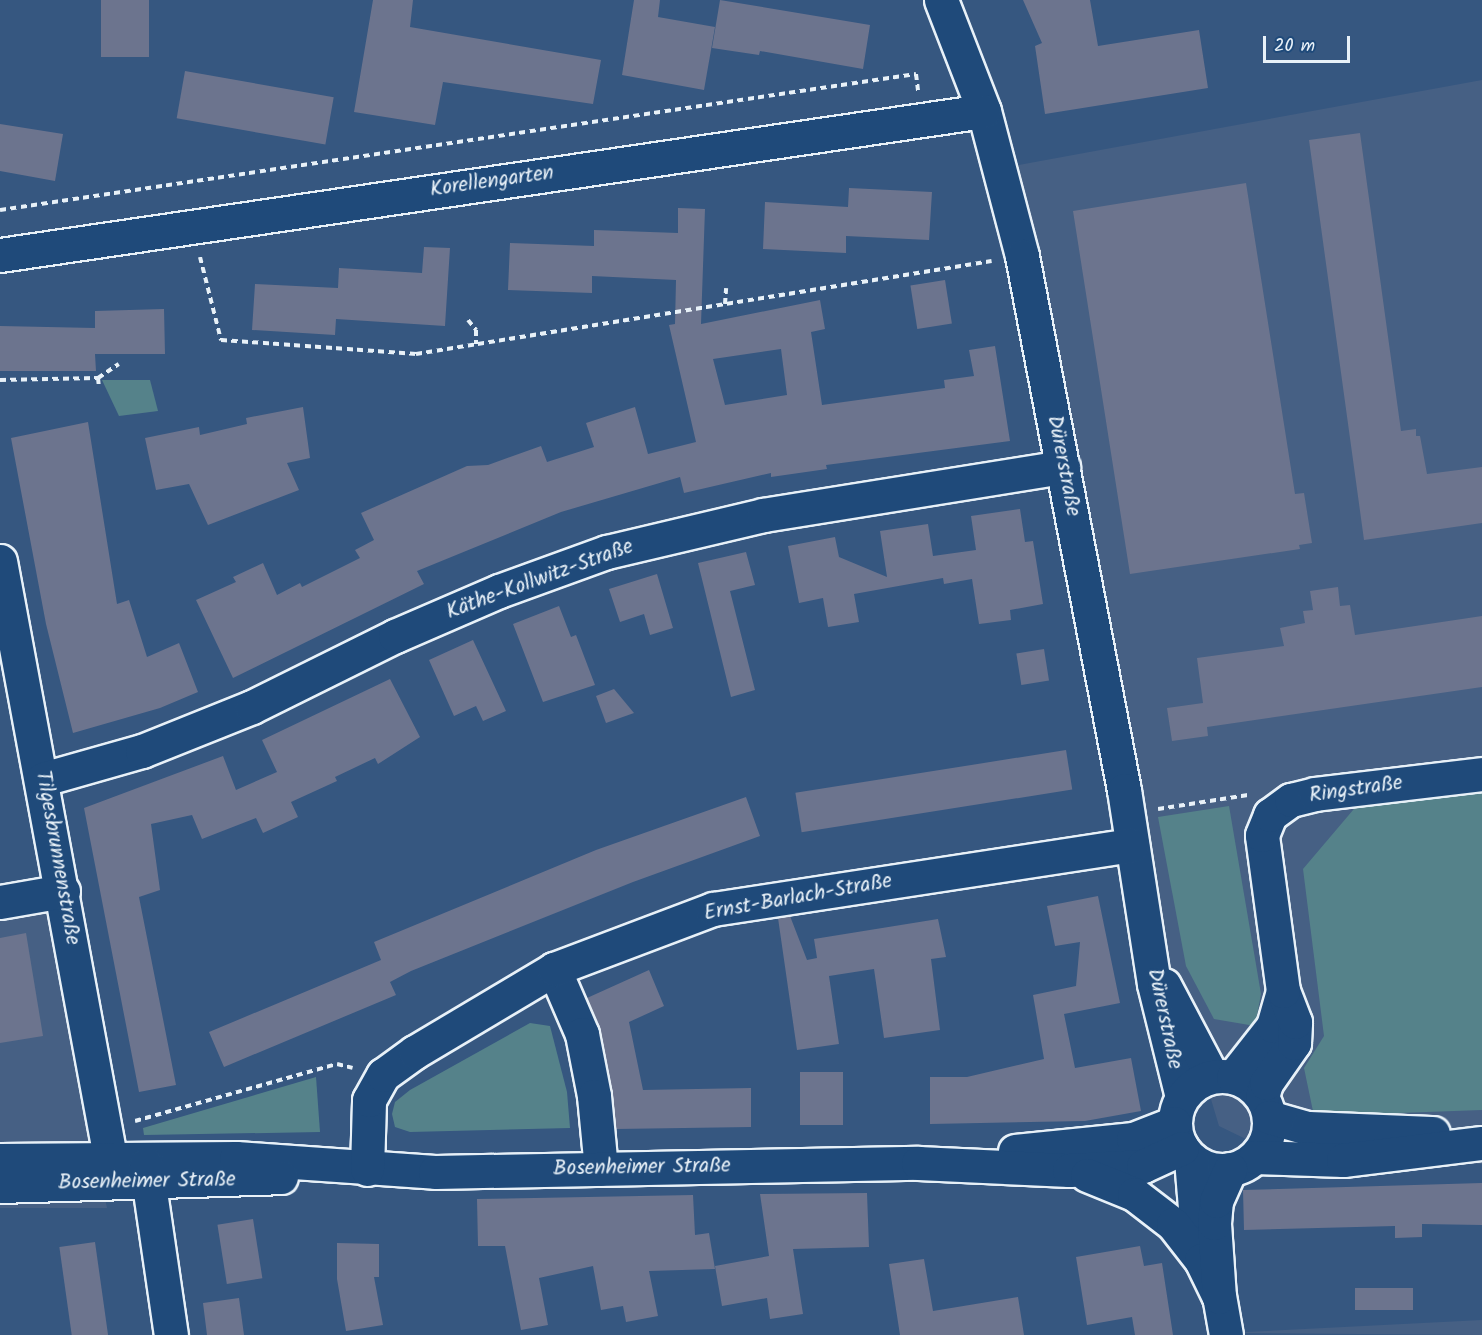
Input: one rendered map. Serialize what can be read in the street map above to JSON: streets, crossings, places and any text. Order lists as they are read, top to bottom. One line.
{"streets":{"street":["Korellengarten","Dürerstraße","Käthe-Kollwitz-Straße","Ringstraße","Tilgesbrunnenstraße","Ernst-Barlach-Straße","Bosenheimer Straße"]},"crossings":[["Korellengarten","Dürerstraße"],["Dürerstraße","Käthe-Kollwitz-Straße"],["Dürerstraße","Ringstraße"],["Dürerstraße","Ernst-Barlach-Straße"],["Dürerstraße","Bosenheimer Straße"],["Käthe-Kollwitz-Straße","Tilgesbrunnenstraße"],["Ringstraße","Bosenheimer Straße"],["Tilgesbrunnenstraße","Bosenheimer Straße"],["Ernst-Barlach-Straße","Bosenheimer Straße"]],"scale_bar":"20 m"}
